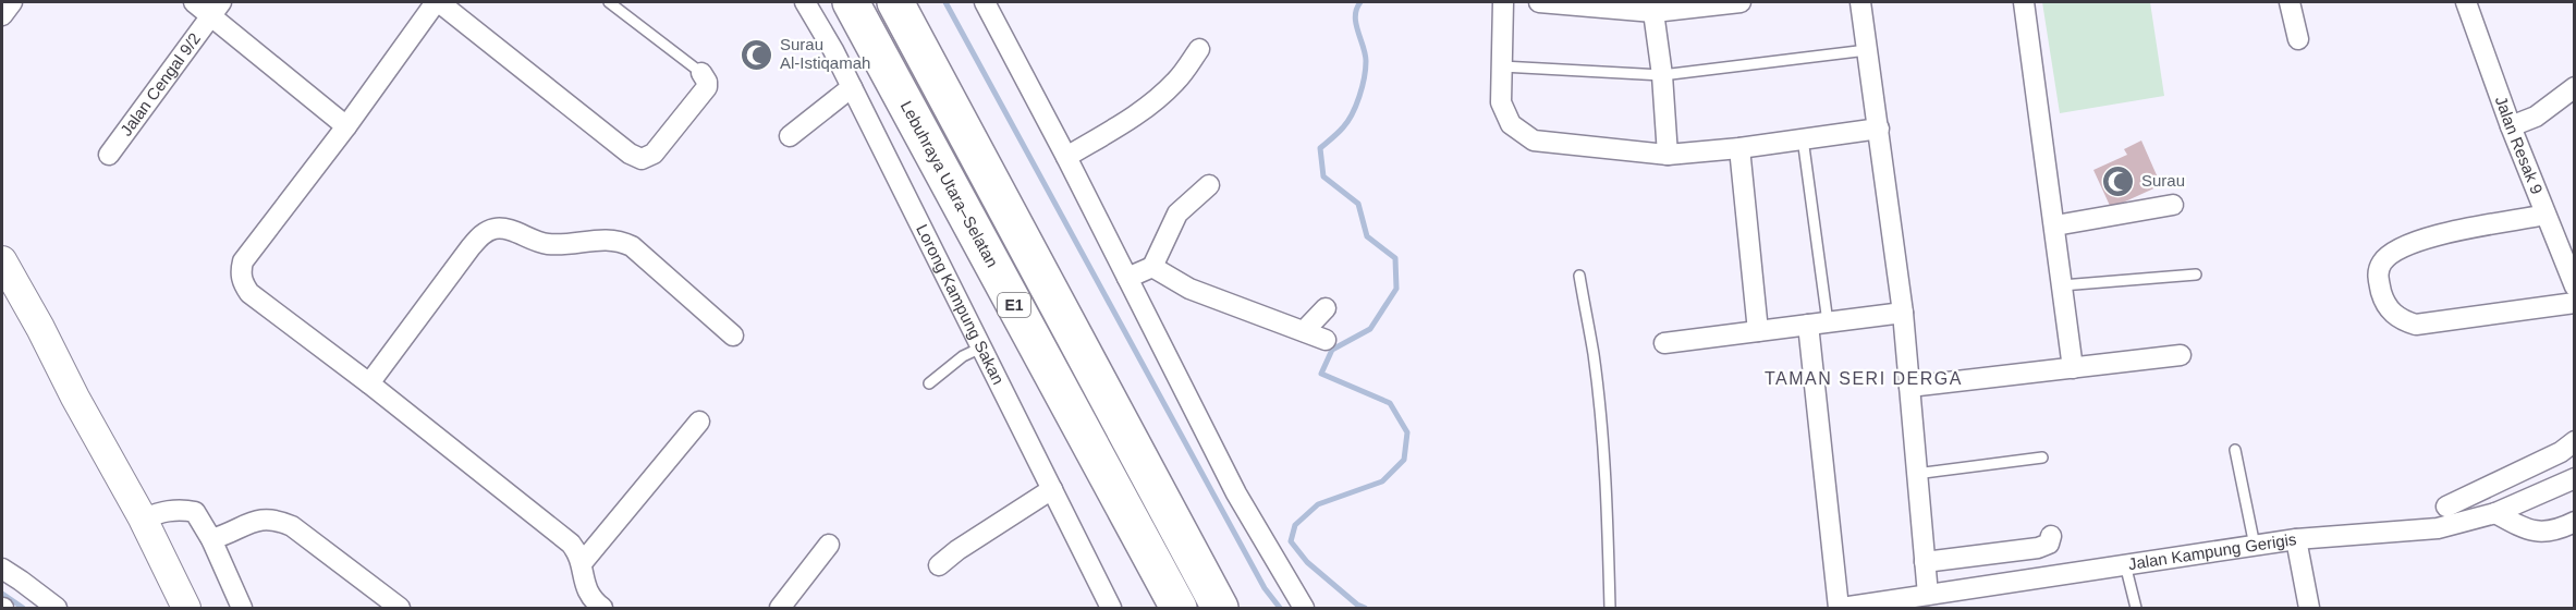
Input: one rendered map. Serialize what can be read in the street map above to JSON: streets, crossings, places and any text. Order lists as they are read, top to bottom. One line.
{"streets":{"highway":["Lebuhraya Utara–Selatan","E1"],"street":["Jalan Cengal 9/2","Jalan Resak 9","Lorong Kampung Sakan","Jalan Kampung Gerigis"]},"districts":["TAMAN SERI DERGA"],"places":{"mosque":["Surau Al-Istiqamah","Surau"]}}
